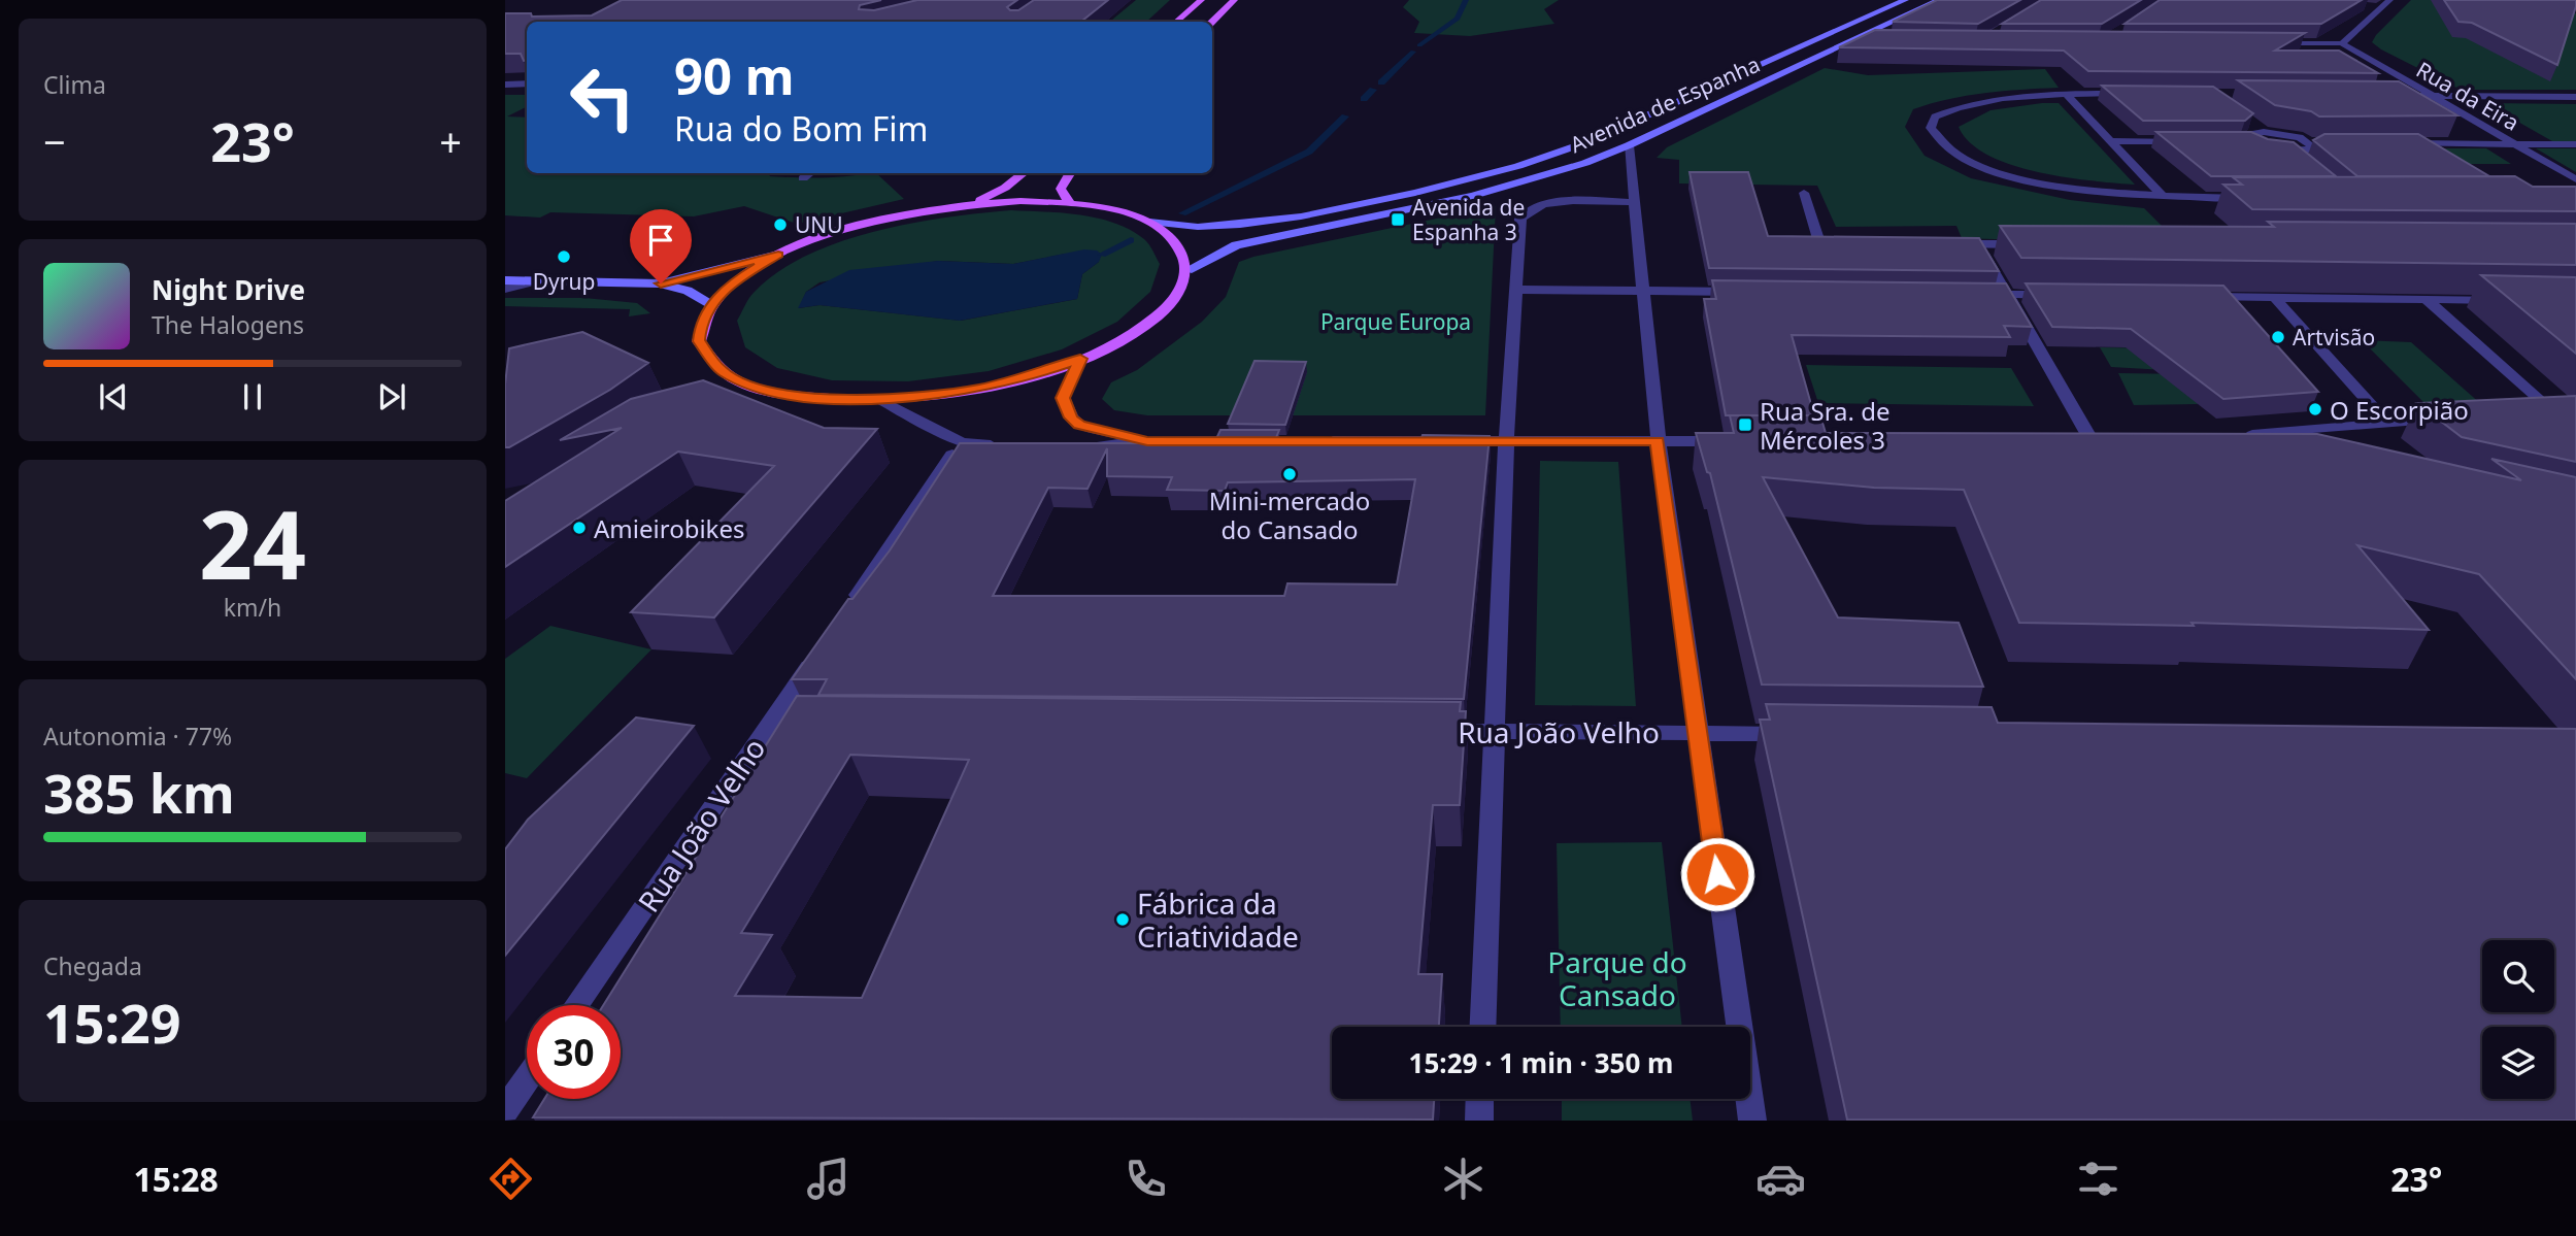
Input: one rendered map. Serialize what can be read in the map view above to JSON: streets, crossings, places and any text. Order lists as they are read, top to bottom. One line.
{"streets":{"main road":["Avenida de Espanha"],"street":["Rua da Eira","Rua João Velho"]},"parks":["Parque Europa","Parque do Cansado"],"places":{"transit":["Avenida de Espanha 3","Rua Sra. de Mércoles 3"],"other":["UNU","Dyrup","Artvisão","O Escorpião","Mini-mercado do Cansado","Amieirobikes","Fábrica da Criatividade"]},"page":{"tile":["Clima",["24","km/h"],["Autonomia · 77%","385 km"],["Chegada","15:29"]],"turn":["90 m","Rua do Bom Fim"],"heat":["−","23°","+"],"song":["Night Drive","The Halogens"],"limit":"30","trip":"15:29 · 1 min · 350 m","tabs":["15:28","23°"]}}
